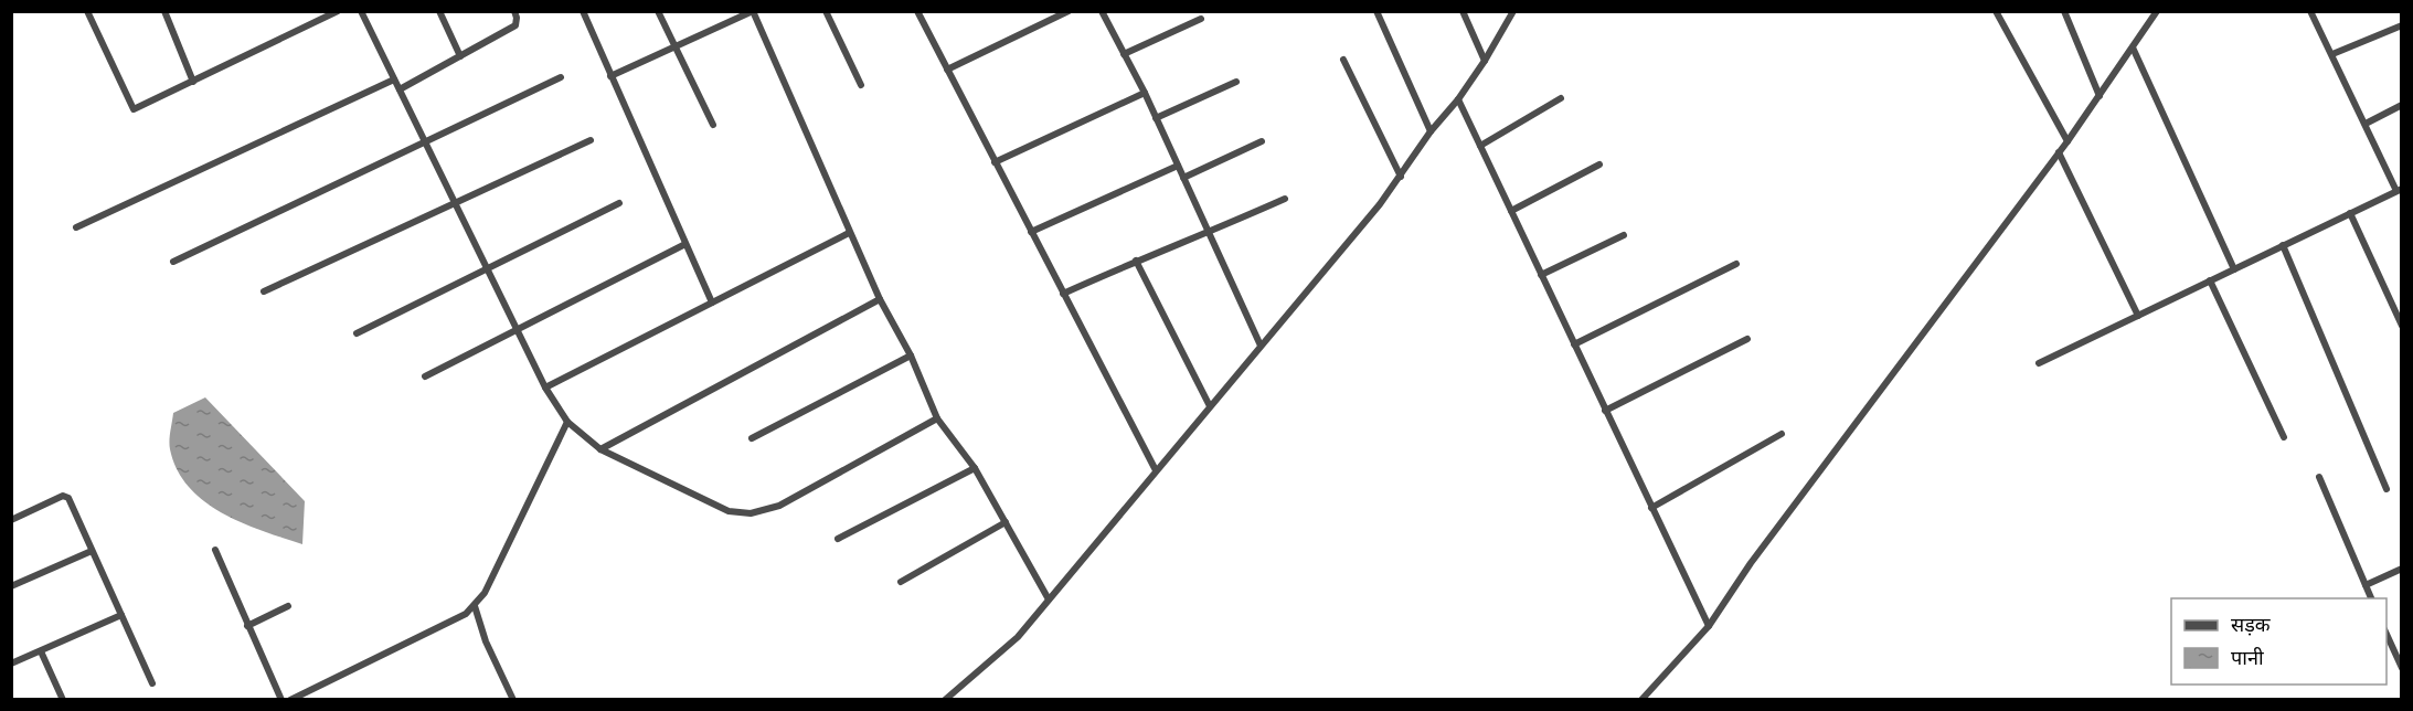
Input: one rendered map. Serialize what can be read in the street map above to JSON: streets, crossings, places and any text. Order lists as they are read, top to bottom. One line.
{"legend":["सड़क","पानी"]}
